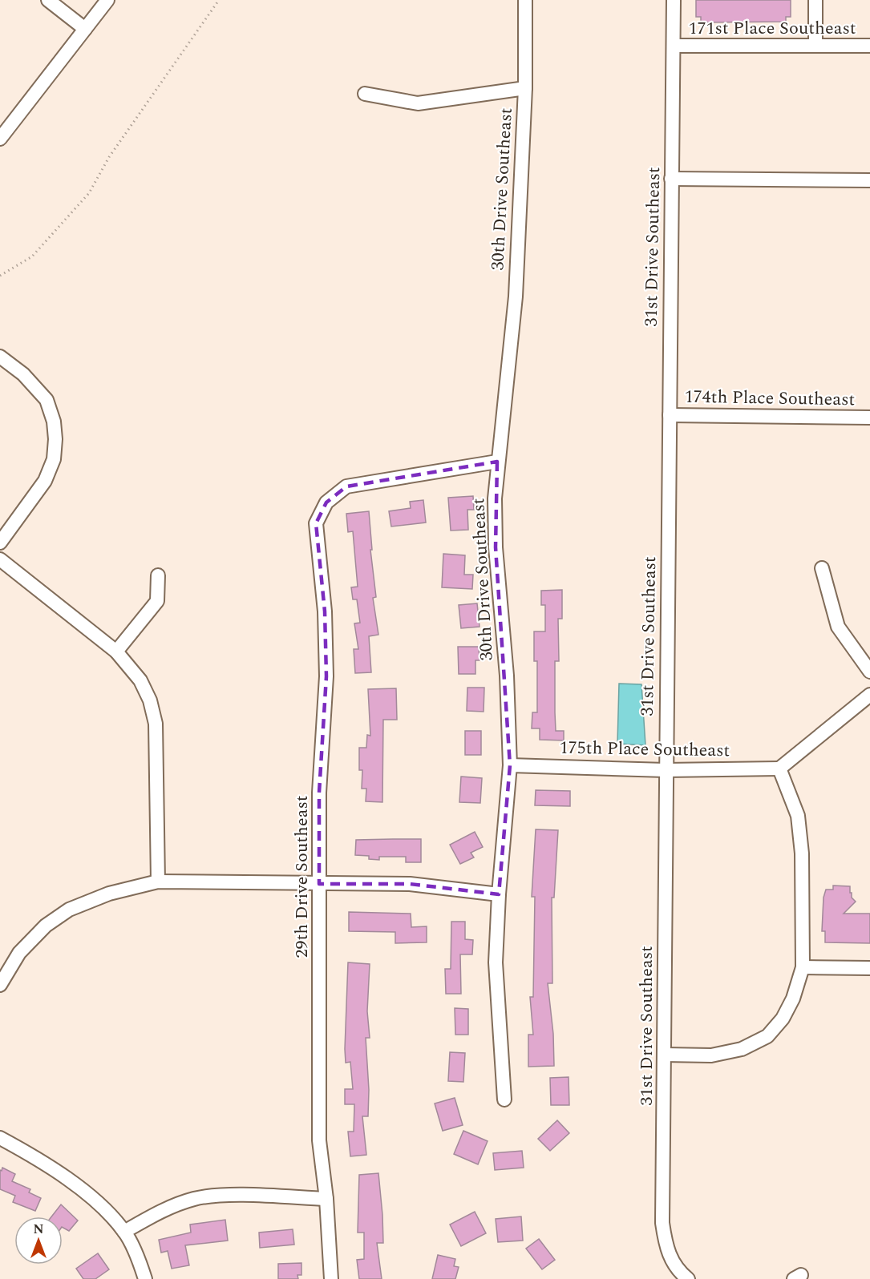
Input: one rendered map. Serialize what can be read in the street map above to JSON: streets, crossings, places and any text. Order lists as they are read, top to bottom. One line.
{"streets":{"street":["171st Place Southeast","30th Drive Southeast","31st Drive Southeast","174th Place Southeast","175th Place Southeast","29th Drive Southeast"]},"crossings":[["171st Place Southeast","31st Drive Southeast"],["30th Drive Southeast","175th Place Southeast"],["30th Drive Southeast","29th Drive Southeast"],["31st Drive Southeast","174th Place Southeast"],["31st Drive Southeast","175th Place Southeast"]],"north":"top"}
